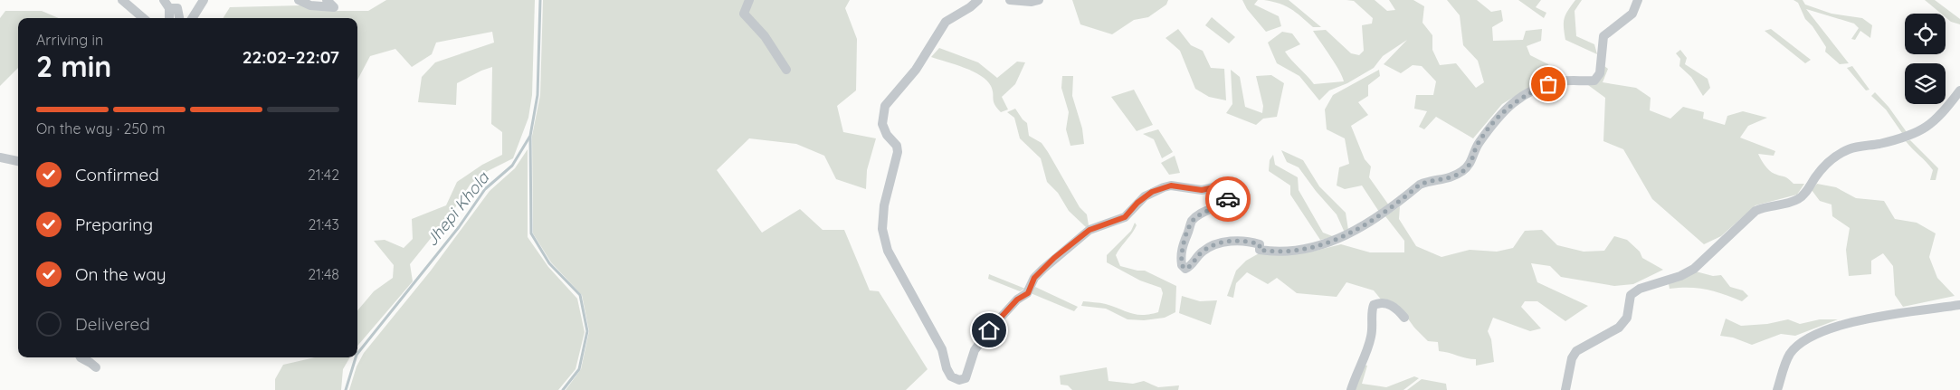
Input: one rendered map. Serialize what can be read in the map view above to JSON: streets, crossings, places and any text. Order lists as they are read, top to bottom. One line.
{"water":["Jhepi Khola"],"page":{"heading":["2 min","Arriving in","22:02–22:07"],"bar":"On the way · 250 m","list":[["Confirmed","21:42"],["Preparing","21:43"],["On the way","21:48"],"Delivered"]}}
